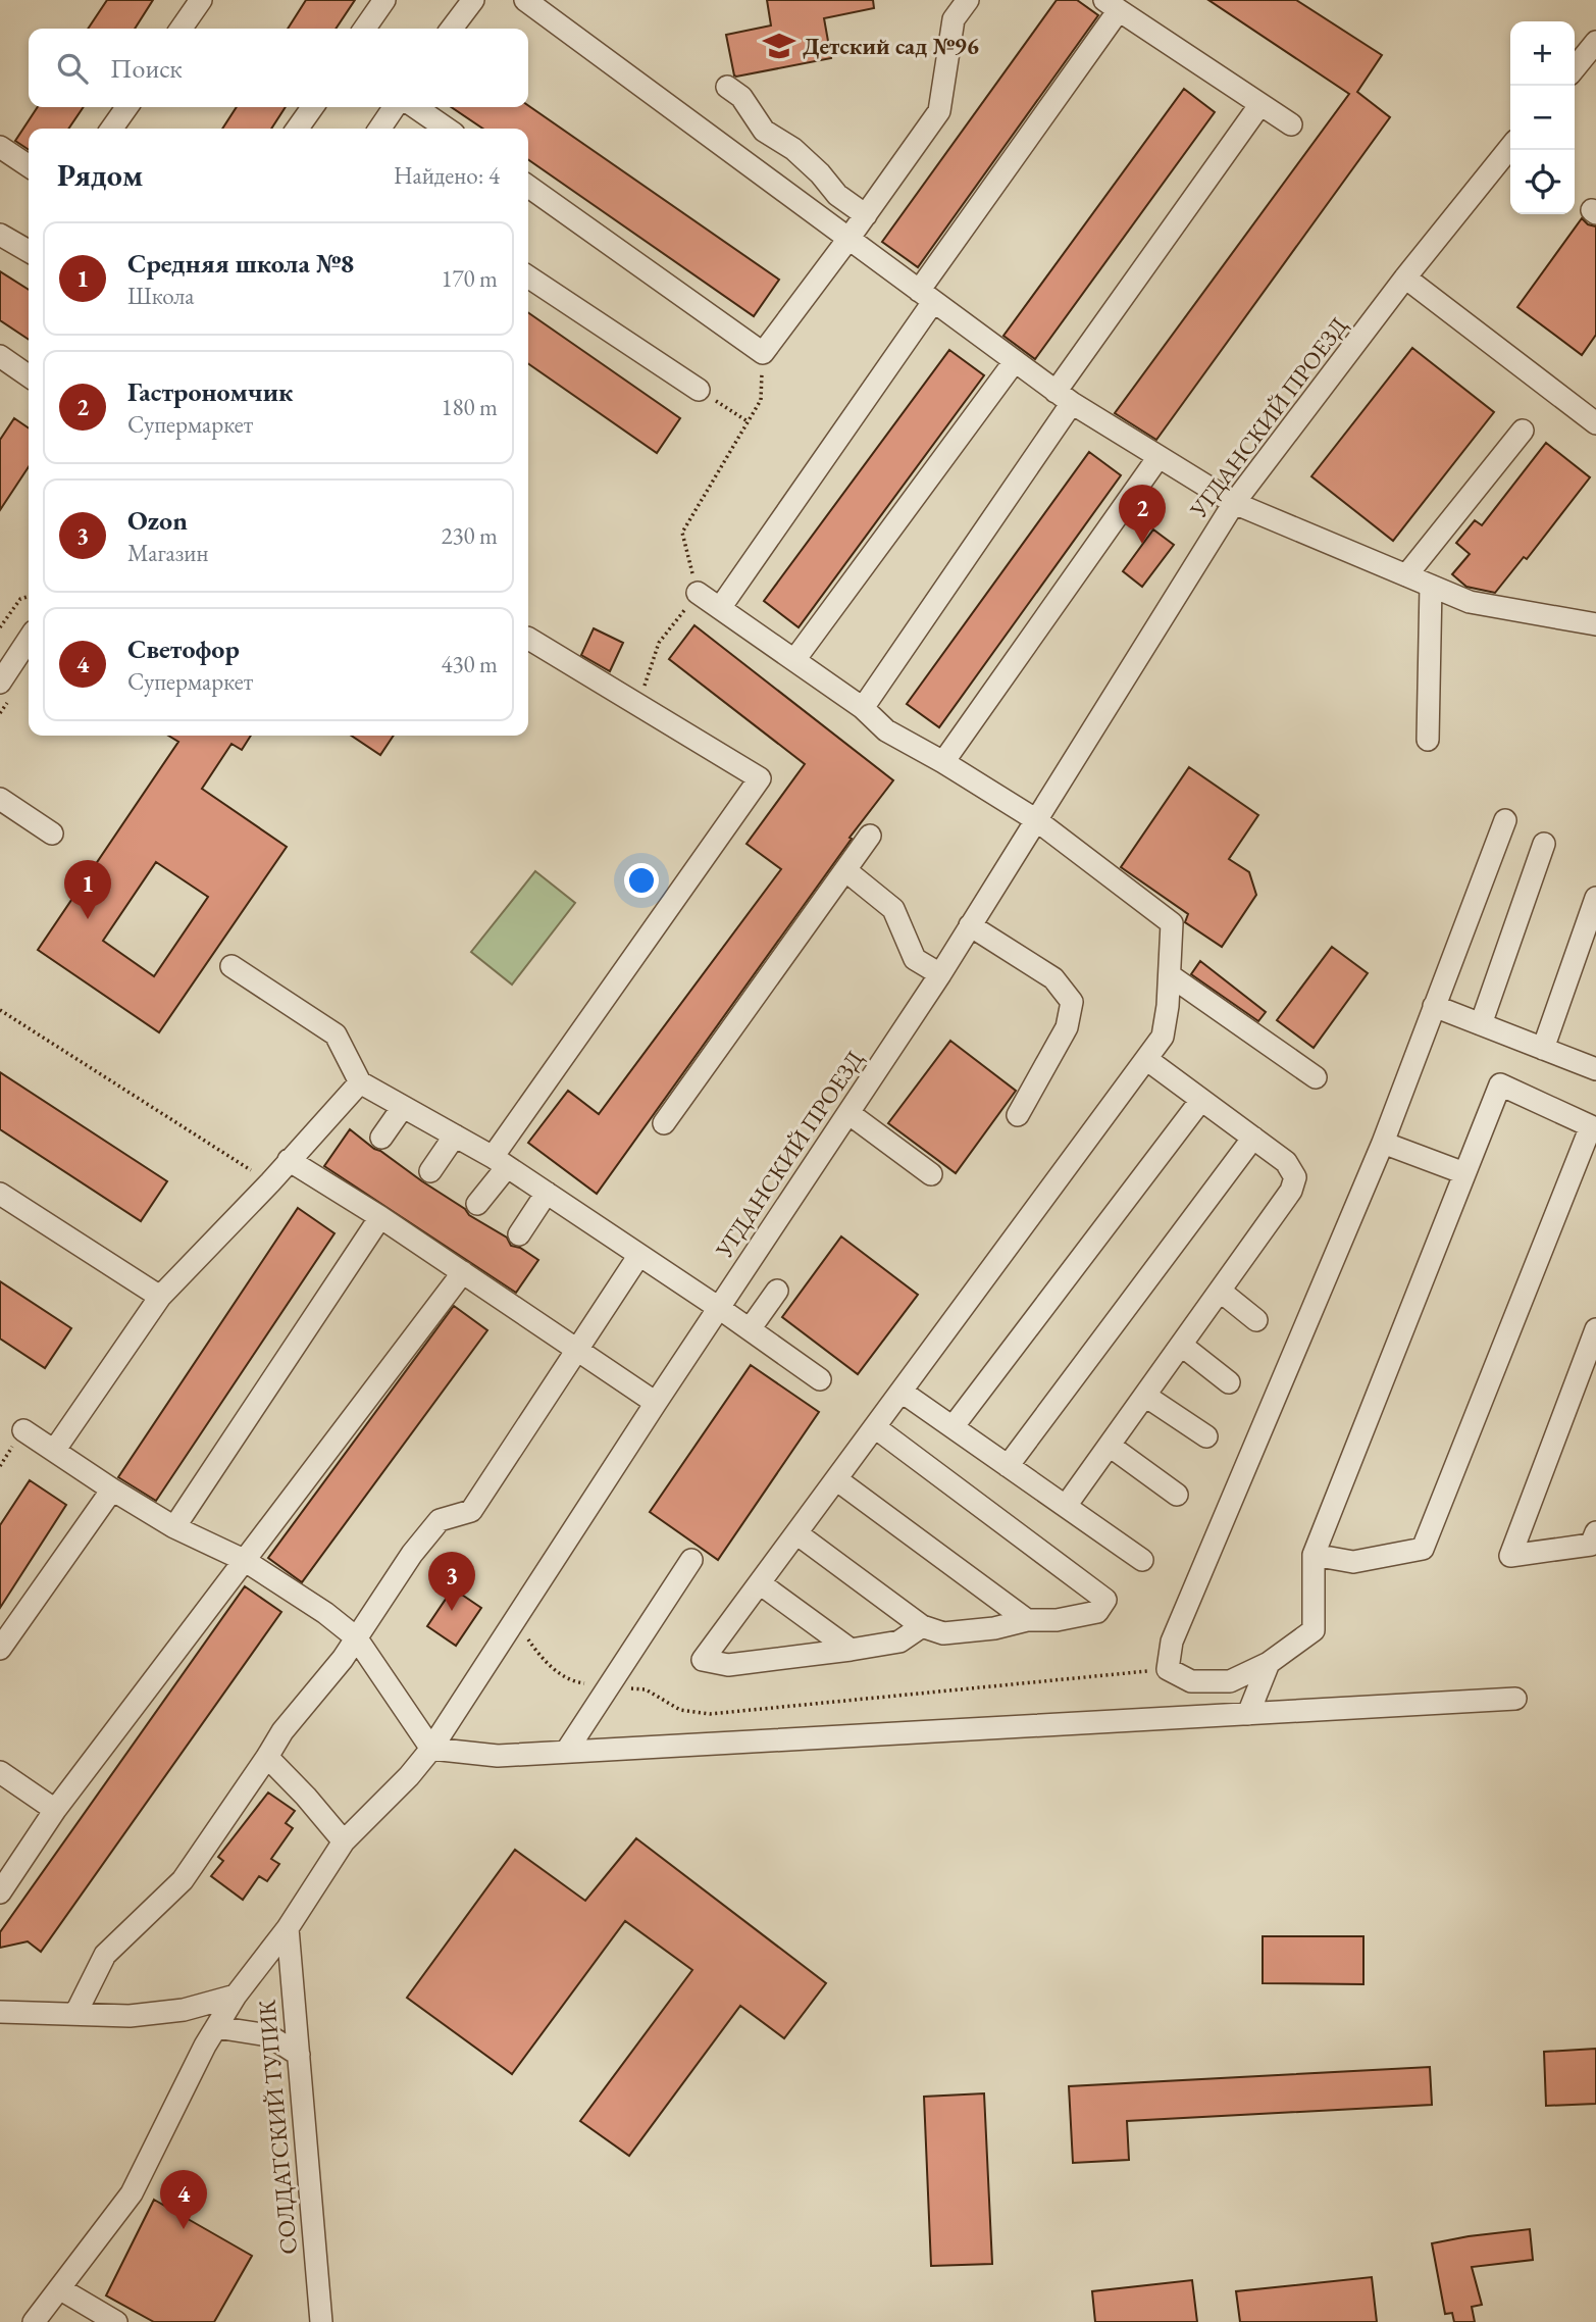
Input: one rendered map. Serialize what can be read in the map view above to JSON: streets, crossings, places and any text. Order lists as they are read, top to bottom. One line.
{"streets":{"street":["УГДАНСКИЙ ПРОЕЗД","СОЛДАТСКИЙ ТУПИК"]},"crossings":[["УГДАНСКИЙ ПРОЕЗД","СОЛДАТСКИЙ ТУПИК"]],"places":{"school or university":["Детский сад №96"]},"page":{"map_buttons":["+","−"],"search":"Поиск","heading":["Рядом","Найдено: 4"],"list":[{"mark":"1","name":"Средняя школа №8","note":"Школа","value":"170 m"},{"mark":"2","name":"Гастрономчик","note":"Супермаркет","value":"180 m"},{"mark":"3","name":"Ozon","note":"Магазин","value":"230 m"},{"mark":"4","name":"Светофор","note":"Супермаркет","value":"430 m"}],"pins":["2","1","3","4"]}}
